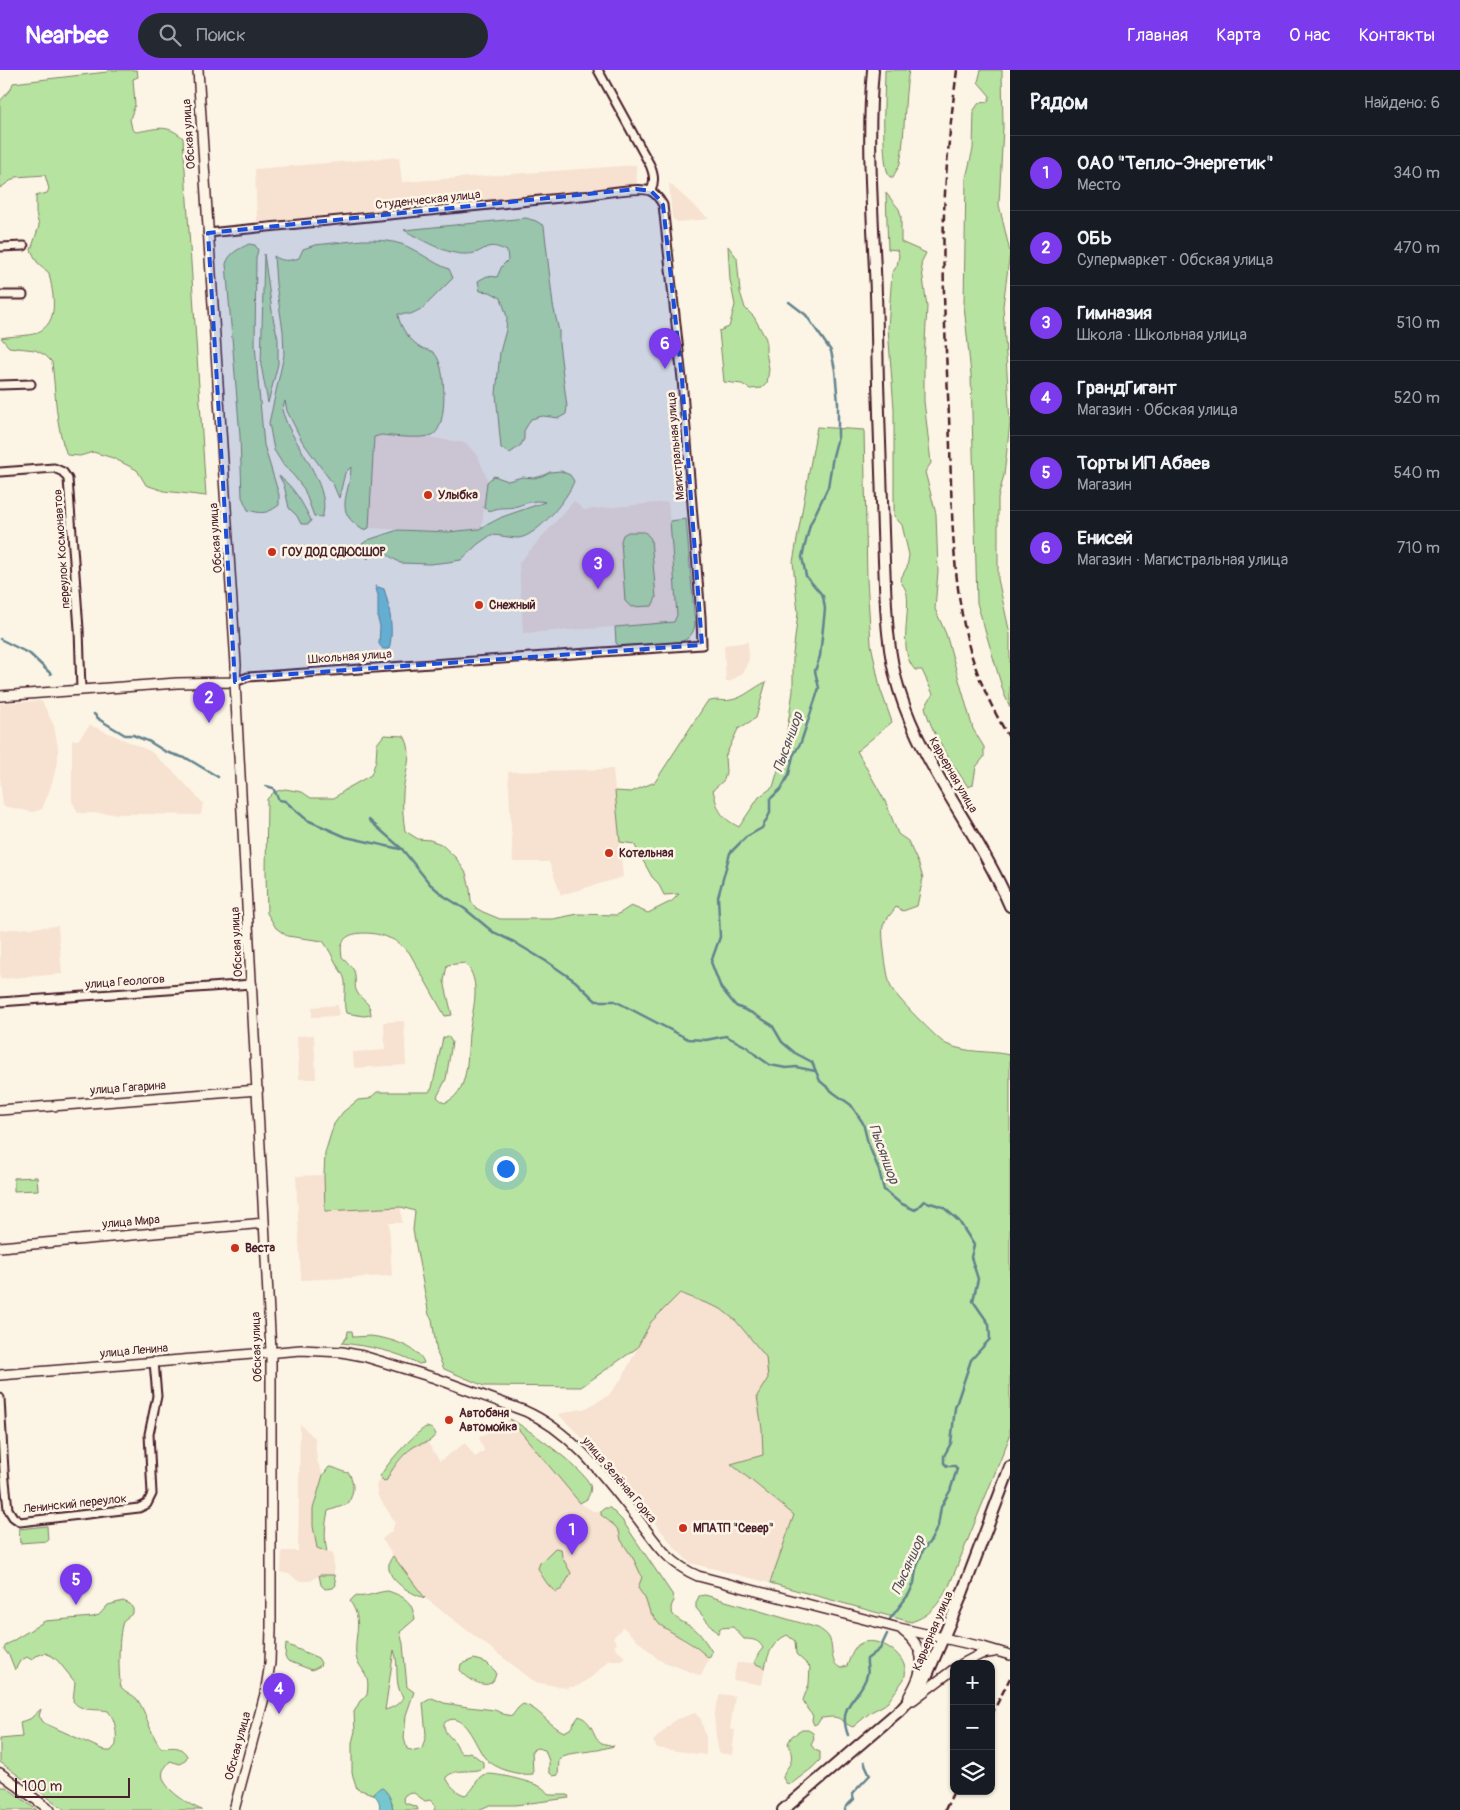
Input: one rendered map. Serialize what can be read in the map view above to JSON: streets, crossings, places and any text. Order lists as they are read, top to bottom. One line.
{"streets":{"main road":["Карьерная улица"],"street":["Обская улица","Студенческая улица","Магистральная улица","переулок Космонавтов","Школьная улица","улица Геологов","улица Гагарина","улица Мира","улица Ленина","улица Зелёная Горка","Ленинский переулок"]},"crossings":[["Обская улица","Студенческая улица"],["Обская улица","Школьная улица"],["Обская улица","улица Геологов"],["Обская улица","улица Гагарина"],["Обская улица","улица Мира"],["Обская улица","улица Ленина"],["Обская улица","улица Зелёная Горка"],["Студенческая улица","Магистральная улица"],["Магистральная улица","Школьная улица"],["переулок Космонавтов","Школьная улица"],["Карьерная улица","улица Зелёная Горка"],["улица Ленина","улица Зелёная Горка"],["улица Ленина","Ленинский переулок"]],"water":["Пысяншор"],"places":["Улыбка","ГОУ ДОД СДЮСШОР","Снежный","Котельная","Веста","Автобаня Автомойка","МПАТП \"Север\""],"scale_bar":"100 m","page":{"header":"Nearbee","search":"Поиск","nav":["Главная","Карта","О нас","Контакты"],"heading":["Рядом","Найдено: 6"],"list":[{"mark":"1","name":"ОАО \"Тепло-Энергетик\"","note":"Место","value":"340 m"},{"mark":"2","name":"ОБЬ","note":"Супермаркет · Обская улица","value":"470 m"},{"mark":"3","name":"Гимназия","note":"Школа · Школьная улица","value":"510 m"},{"mark":"4","name":"ГрандГигант","note":"Магазин · Обская улица","value":"520 m"},{"mark":"5","name":"Торты ИП Абаев","note":"Магазин","value":"540 m"},{"mark":"6","name":"Енисей","note":"Магазин · Магистральная улица","value":"710 m"}],"pins":["6","3","2","1","5","4"],"map_buttons":["+","−"],"scale":"100 m"}}
